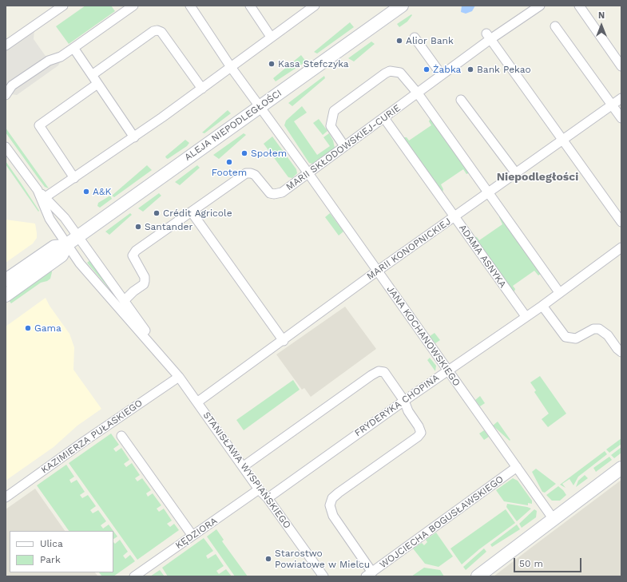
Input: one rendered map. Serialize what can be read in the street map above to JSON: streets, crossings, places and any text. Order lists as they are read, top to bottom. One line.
{"streets":{"street":["ALEJA NIEPODLEGŁOŚCI","MARII SKŁODOWSKIEJ-CURIE","MARII KONOPNICKIEJ","ADAMA ASNYKA","JANA KOCHANOWSKIEGO","FRYDERYKA CHOPINA","KAZIMIERZA PUŁASKIEGO","STANISŁAWA WYSPIAŃSKIEGO","WOJCIECHA BOGUSŁAWSKIEGO","KĘDZIORA"]},"crossings":[["ALEJA NIEPODLEGŁOŚCI","JANA KOCHANOWSKIEGO"],["ALEJA NIEPODLEGŁOŚCI","STANISŁAWA WYSPIAŃSKIEGO"],["MARII SKŁODOWSKIEJ-CURIE","ADAMA ASNYKA"],["MARII SKŁODOWSKIEJ-CURIE","JANA KOCHANOWSKIEGO"],["MARII SKŁODOWSKIEJ-CURIE","STANISŁAWA WYSPIAŃSKIEGO"],["MARII KONOPNICKIEJ","ADAMA ASNYKA"],["MARII KONOPNICKIEJ","JANA KOCHANOWSKIEGO"],["MARII KONOPNICKIEJ","STANISŁAWA WYSPIAŃSKIEGO"],["ADAMA ASNYKA","FRYDERYKA CHOPINA"],["JANA KOCHANOWSKIEGO","FRYDERYKA CHOPINA"],["JANA KOCHANOWSKIEGO","WOJCIECHA BOGUSŁAWSKIEGO"],["FRYDERYKA CHOPINA","STANISŁAWA WYSPIAŃSKIEGO"],["KAZIMIERZA PUŁASKIEGO","STANISŁAWA WYSPIAŃSKIEGO"],["STANISŁAWA WYSPIAŃSKIEGO","KĘDZIORA"]],"districts":["Niepodległości"],"places":["Alior Bank","Kasa Stefczyka","Żabka","Bank Pekao","Społem","Footem","A&K","Crédit Agricole","Santander","Gama","Starostwo Powiatowe w Mielcu"],"legend":["Ulica","Park"],"scale_bar":"50 m","north":"top"}
